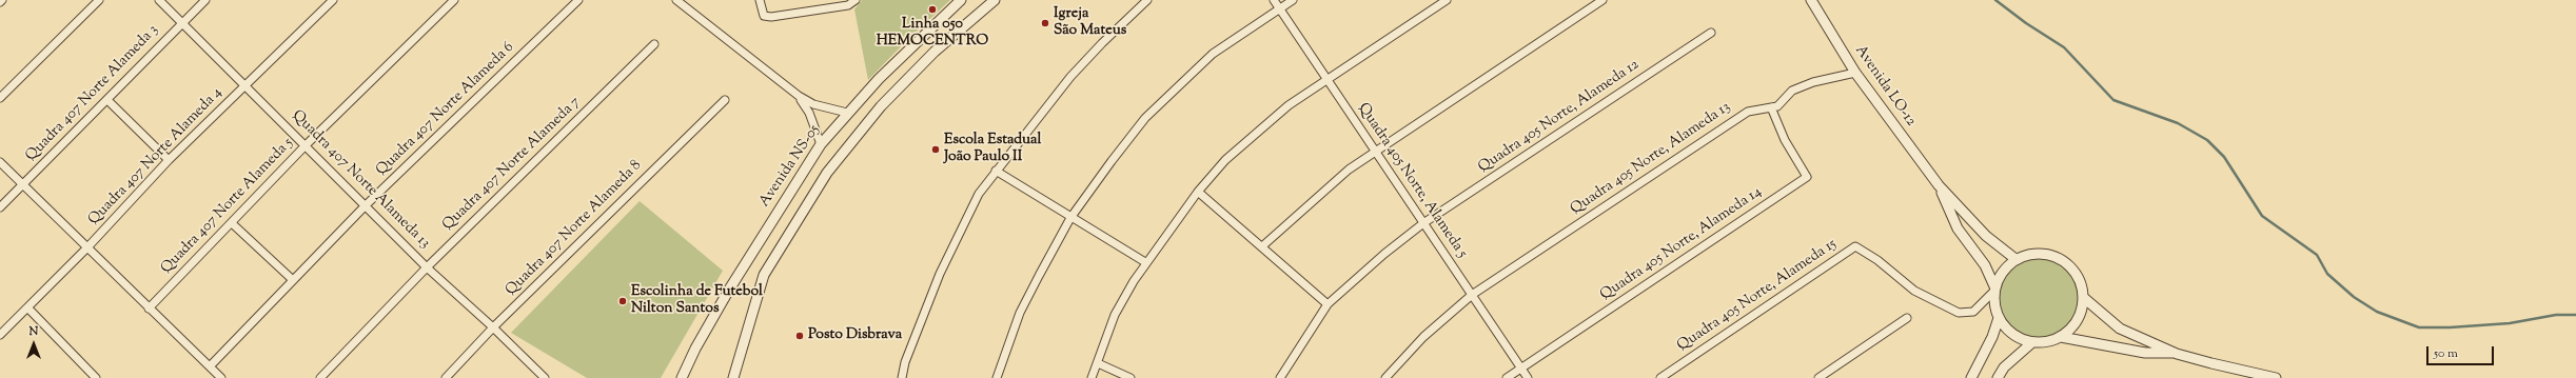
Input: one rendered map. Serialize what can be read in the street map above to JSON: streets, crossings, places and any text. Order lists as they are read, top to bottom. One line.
{"streets":{"street":["Avenida LO-12","Quadra 407 Norte Alameda 3","Quadra 407 Norte Alameda 6","Quadra 405 Norte, Alameda 12","Quadra 407 Norte Alameda 4","Quadra 405 Norte, Alameda 13","Quadra 407 Norte Alameda 7","Avenida NS-05","Quadra 407 Norte Alameda 13","Quadra 405 Norte, Alameda 5","Quadra 407 Norte Alameda 5","Quadra 407 Norte Alameda 8","Quadra 405 Norte, Alameda 14","Quadra 405 Norte, Alameda 15"]},"crossings":[["Avenida LO-12","Quadra 405 Norte, Alameda 13"],["Avenida LO-12","Quadra 405 Norte, Alameda 15"],["Quadra 407 Norte Alameda 3","Quadra 407 Norte Alameda 13"],["Quadra 407 Norte Alameda 6","Quadra 407 Norte Alameda 13"],["Quadra 405 Norte, Alameda 12","Quadra 405 Norte, Alameda 5"],["Quadra 407 Norte Alameda 4","Quadra 407 Norte Alameda 13"],["Quadra 405 Norte, Alameda 13","Quadra 405 Norte, Alameda 5"],["Quadra 405 Norte, Alameda 13","Quadra 405 Norte, Alameda 14"],["Quadra 407 Norte Alameda 7","Quadra 407 Norte Alameda 13"],["Quadra 407 Norte Alameda 13","Quadra 407 Norte Alameda 5"],["Quadra 407 Norte Alameda 13","Quadra 407 Norte Alameda 8"],["Quadra 405 Norte, Alameda 5","Quadra 405 Norte, Alameda 14"]],"places":["Linha 050 HEMOCENTRO","Igreja São Mateus","Escola Estadual João Paulo II","Escolinha de Futebol Nilton Santos","Posto Disbrava"],"scale_bar":"50 m","north":"top"}
